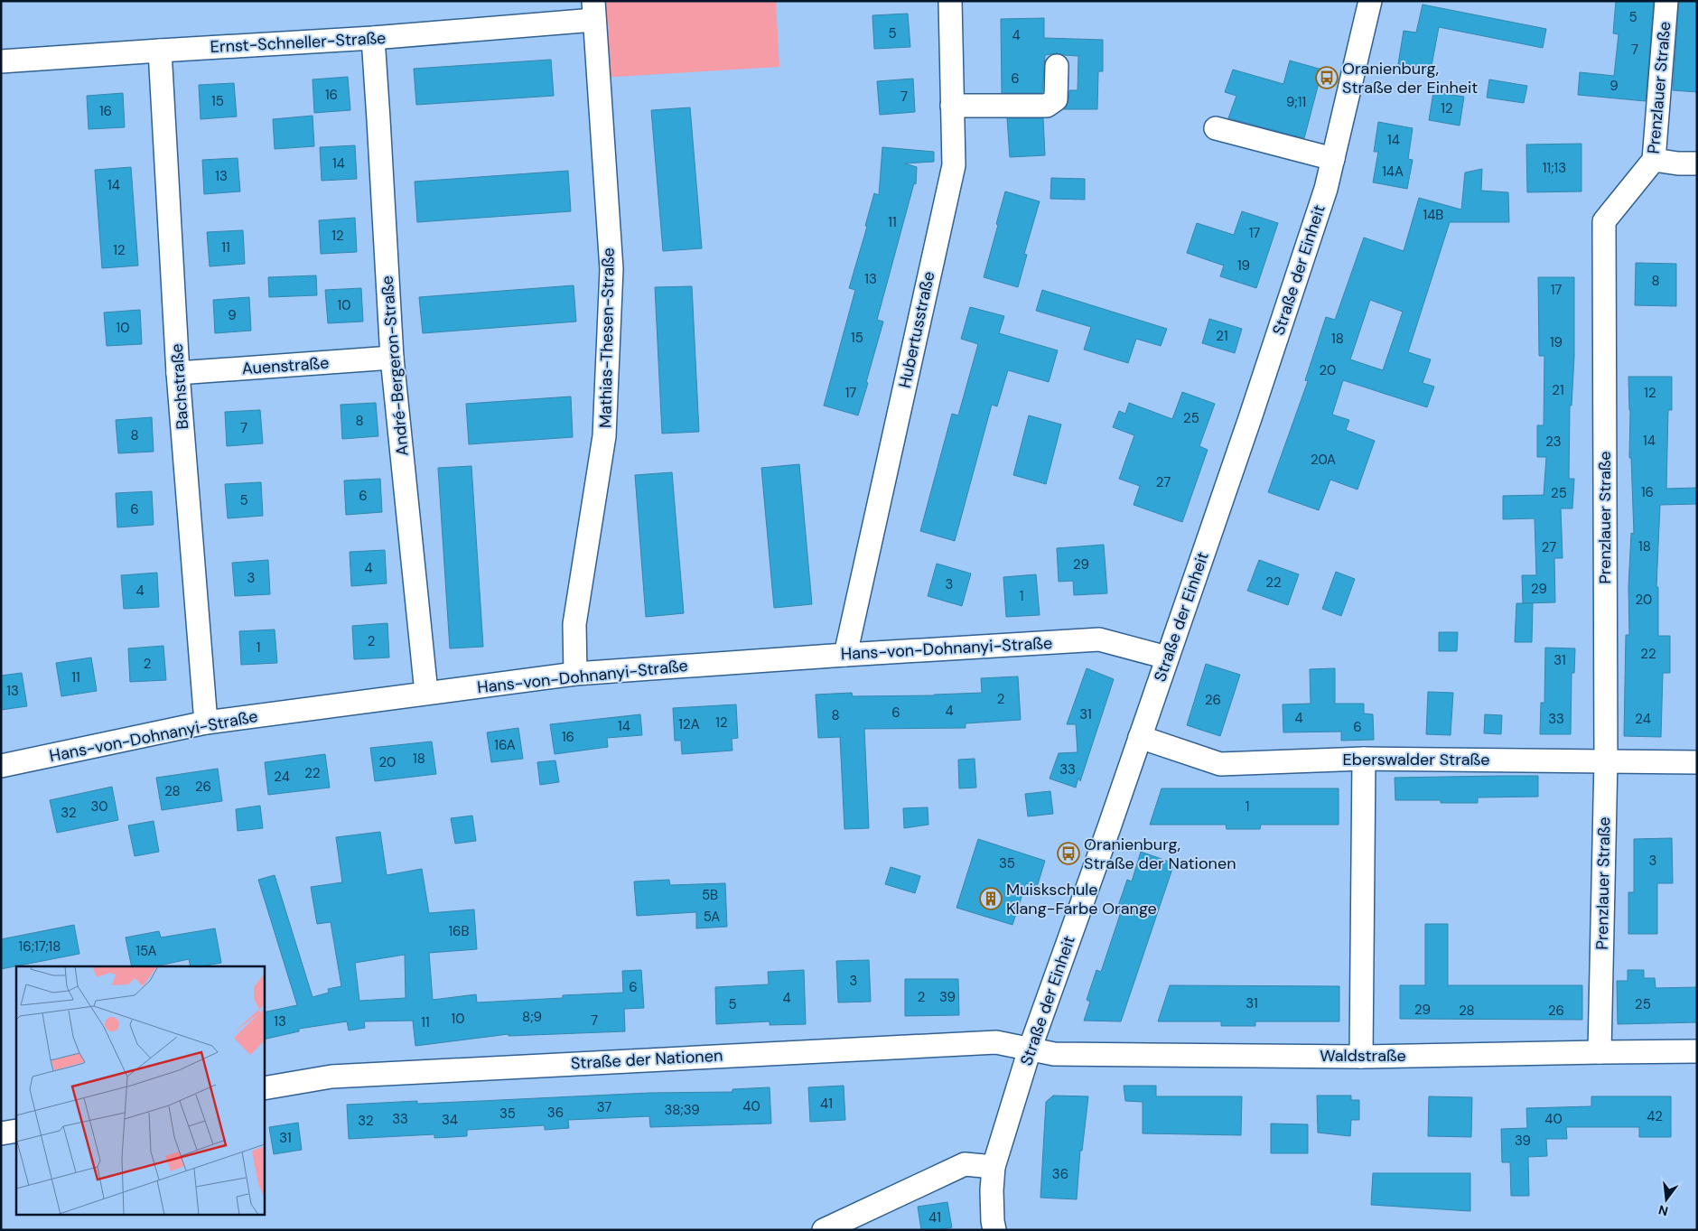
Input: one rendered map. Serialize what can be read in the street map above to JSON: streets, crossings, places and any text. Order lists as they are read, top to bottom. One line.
{"streets":{"street":["Ernst-Schneller-Straße","Prenzlauer Straße","Straße der Einheit","Hubertusstraße","Mathias-Thesen-Straße","Auenstraße","André-Bergeron-Straße","Bachstraße","Hans-von-Dohnanyi-Straße","Eberswalder Straße","Waldstraße","Straße der Nationen"]},"crossings":[["Ernst-Schneller-Straße","Mathias-Thesen-Straße"],["Ernst-Schneller-Straße","André-Bergeron-Straße"],["Ernst-Schneller-Straße","Bachstraße"],["Prenzlauer Straße","Eberswalder Straße"],["Prenzlauer Straße","Waldstraße"],["Straße der Einheit","Hans-von-Dohnanyi-Straße"],["Straße der Einheit","Eberswalder Straße"],["Straße der Einheit","Waldstraße"],["Straße der Einheit","Straße der Nationen"],["Hubertusstraße","Hans-von-Dohnanyi-Straße"],["Mathias-Thesen-Straße","Hans-von-Dohnanyi-Straße"],["Auenstraße","André-Bergeron-Straße"],["Auenstraße","Bachstraße"],["André-Bergeron-Straße","Hans-von-Dohnanyi-Straße"],["Bachstraße","Hans-von-Dohnanyi-Straße"],["Waldstraße","Straße der Nationen"]],"places":{"bus stop":["Oranienburg, Straße der Einheit","Oranienburg, Straße der Nationen"],"building":["Muiskschule Klang-Farbe Orange"]},"house_numbers":["5","5","4","7","6","9","16","7","15","9;11","12","16","14","14","11;13","14A","13","14","14B","11","17","12","11","12","19","13","8","17","10","9","10","21","15","18","19","20","21","17","12","25","8","7","8","14","23","20A","27","16","25","6","5","6","18","27","29","4","3","22","3","29","4","1","20","2","1","22","31","2","11","13","2","26","4","6","31","8","4","33","24","12","12A","14","6","16","16A","18","20","33","22","24","26","28","30","1","32","3","35","5B","5A","16B","16;17;18","15A","3","6","2","39","4","31","5","25","29","28","26","8;9","10","7","13","11","41","40","37","38;39","36","35","42","33","40","34","32","31","39","36","41"],"north":"bottom"}
